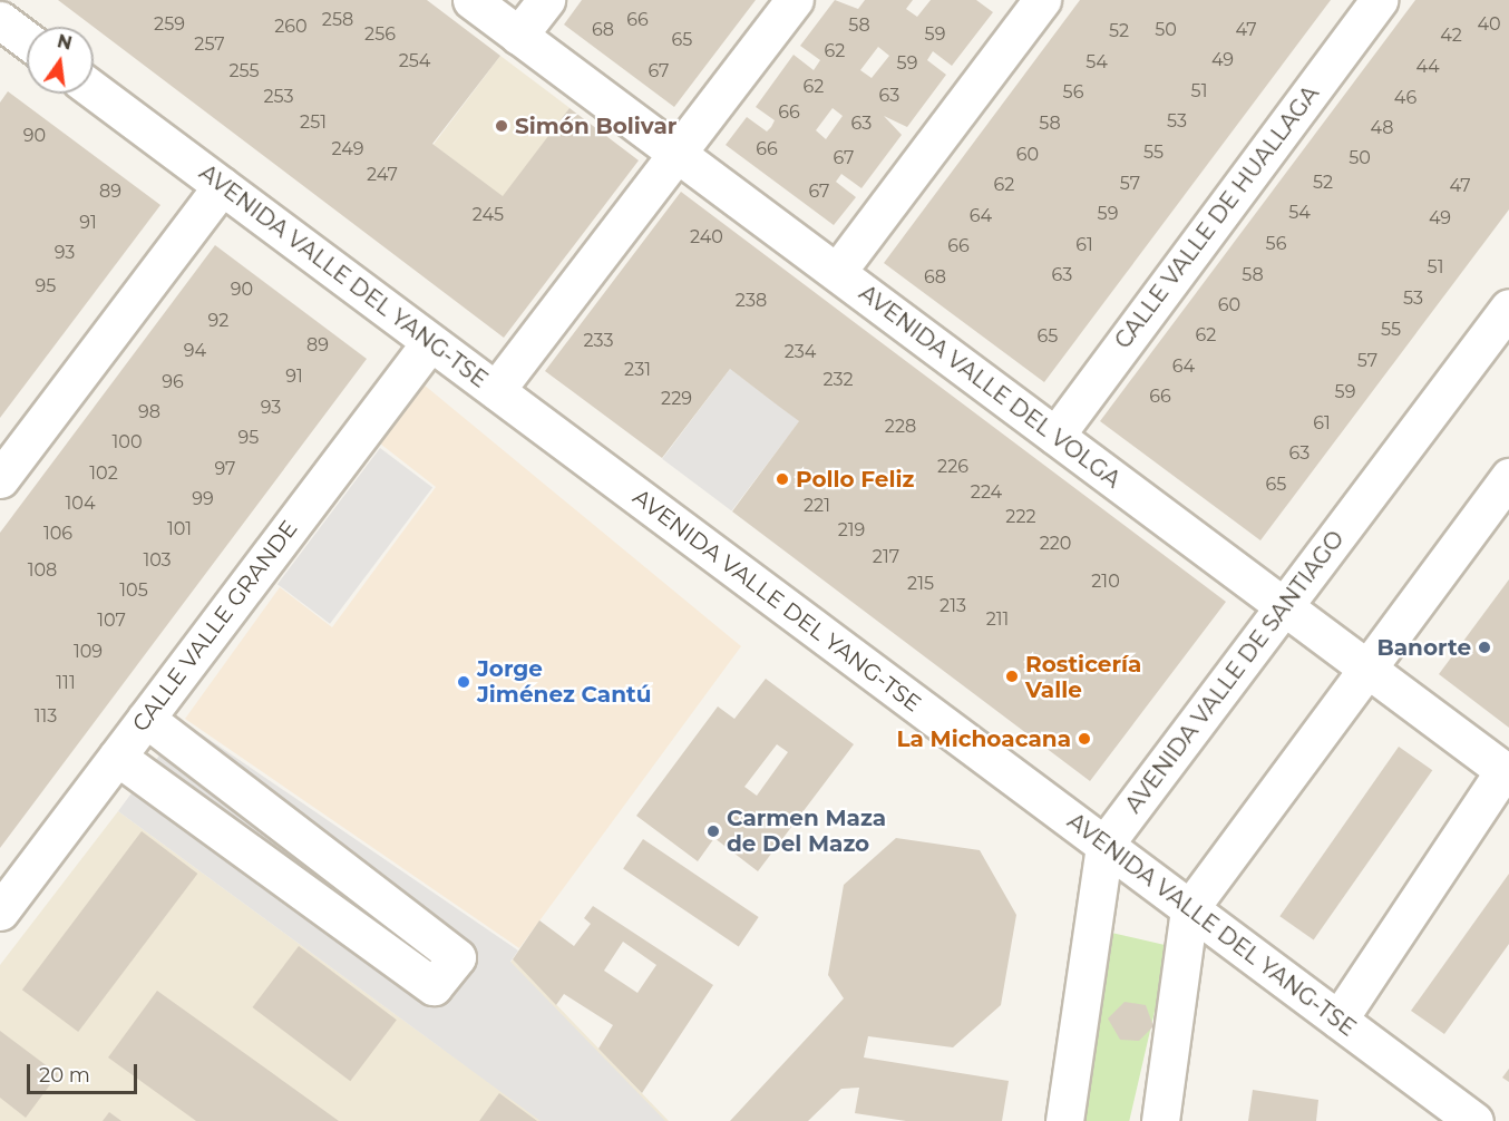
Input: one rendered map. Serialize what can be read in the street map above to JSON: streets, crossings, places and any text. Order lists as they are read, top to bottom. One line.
{"streets":{"street":["CALLE VALLE DE HUALLAGA","AVENIDA VALLE DEL YANG-TSE","AVENIDA VALLE DEL VOLGA","CALLE VALLE GRANDE","AVENIDA VALLE DE SANTIAGO"]},"crossings":[["CALLE VALLE DE HUALLAGA","AVENIDA VALLE DEL VOLGA"],["AVENIDA VALLE DEL YANG-TSE","CALLE VALLE GRANDE"],["AVENIDA VALLE DEL YANG-TSE","AVENIDA VALLE DE SANTIAGO"],["AVENIDA VALLE DEL VOLGA","AVENIDA VALLE DE SANTIAGO"]],"places":["Simón Bolivar","Pollo Feliz","Banorte","Rosticería Valle","Jorge Jiménez Cantú","La Michoacana","Carmen Maza de Del Mazo"],"house_numbers":["258","66","259","40","58","260","68","50","47","52","256","59","42","65","257","62","49","254","54","59","44","255","67","62","51","56","63","253","46","66","53","251","63","58","48","90","249","66","55","60","67","50","247","52","57","62","47","89","67","54","59","245","64","49","91","240","56","61","66","93","51","63","58","68","95","90","53","238","60","92","55","62","65","233","89","94","234","57","64","231","91","232","96","59","66","229","93","98","61","228","95","100","63","226","97","102","65","224","99","104","221","222","101","219","106","220","217","103","108","210","215","105","213","211","107","109","111","113"],"scale_bar":"20 m","north":"top"}
